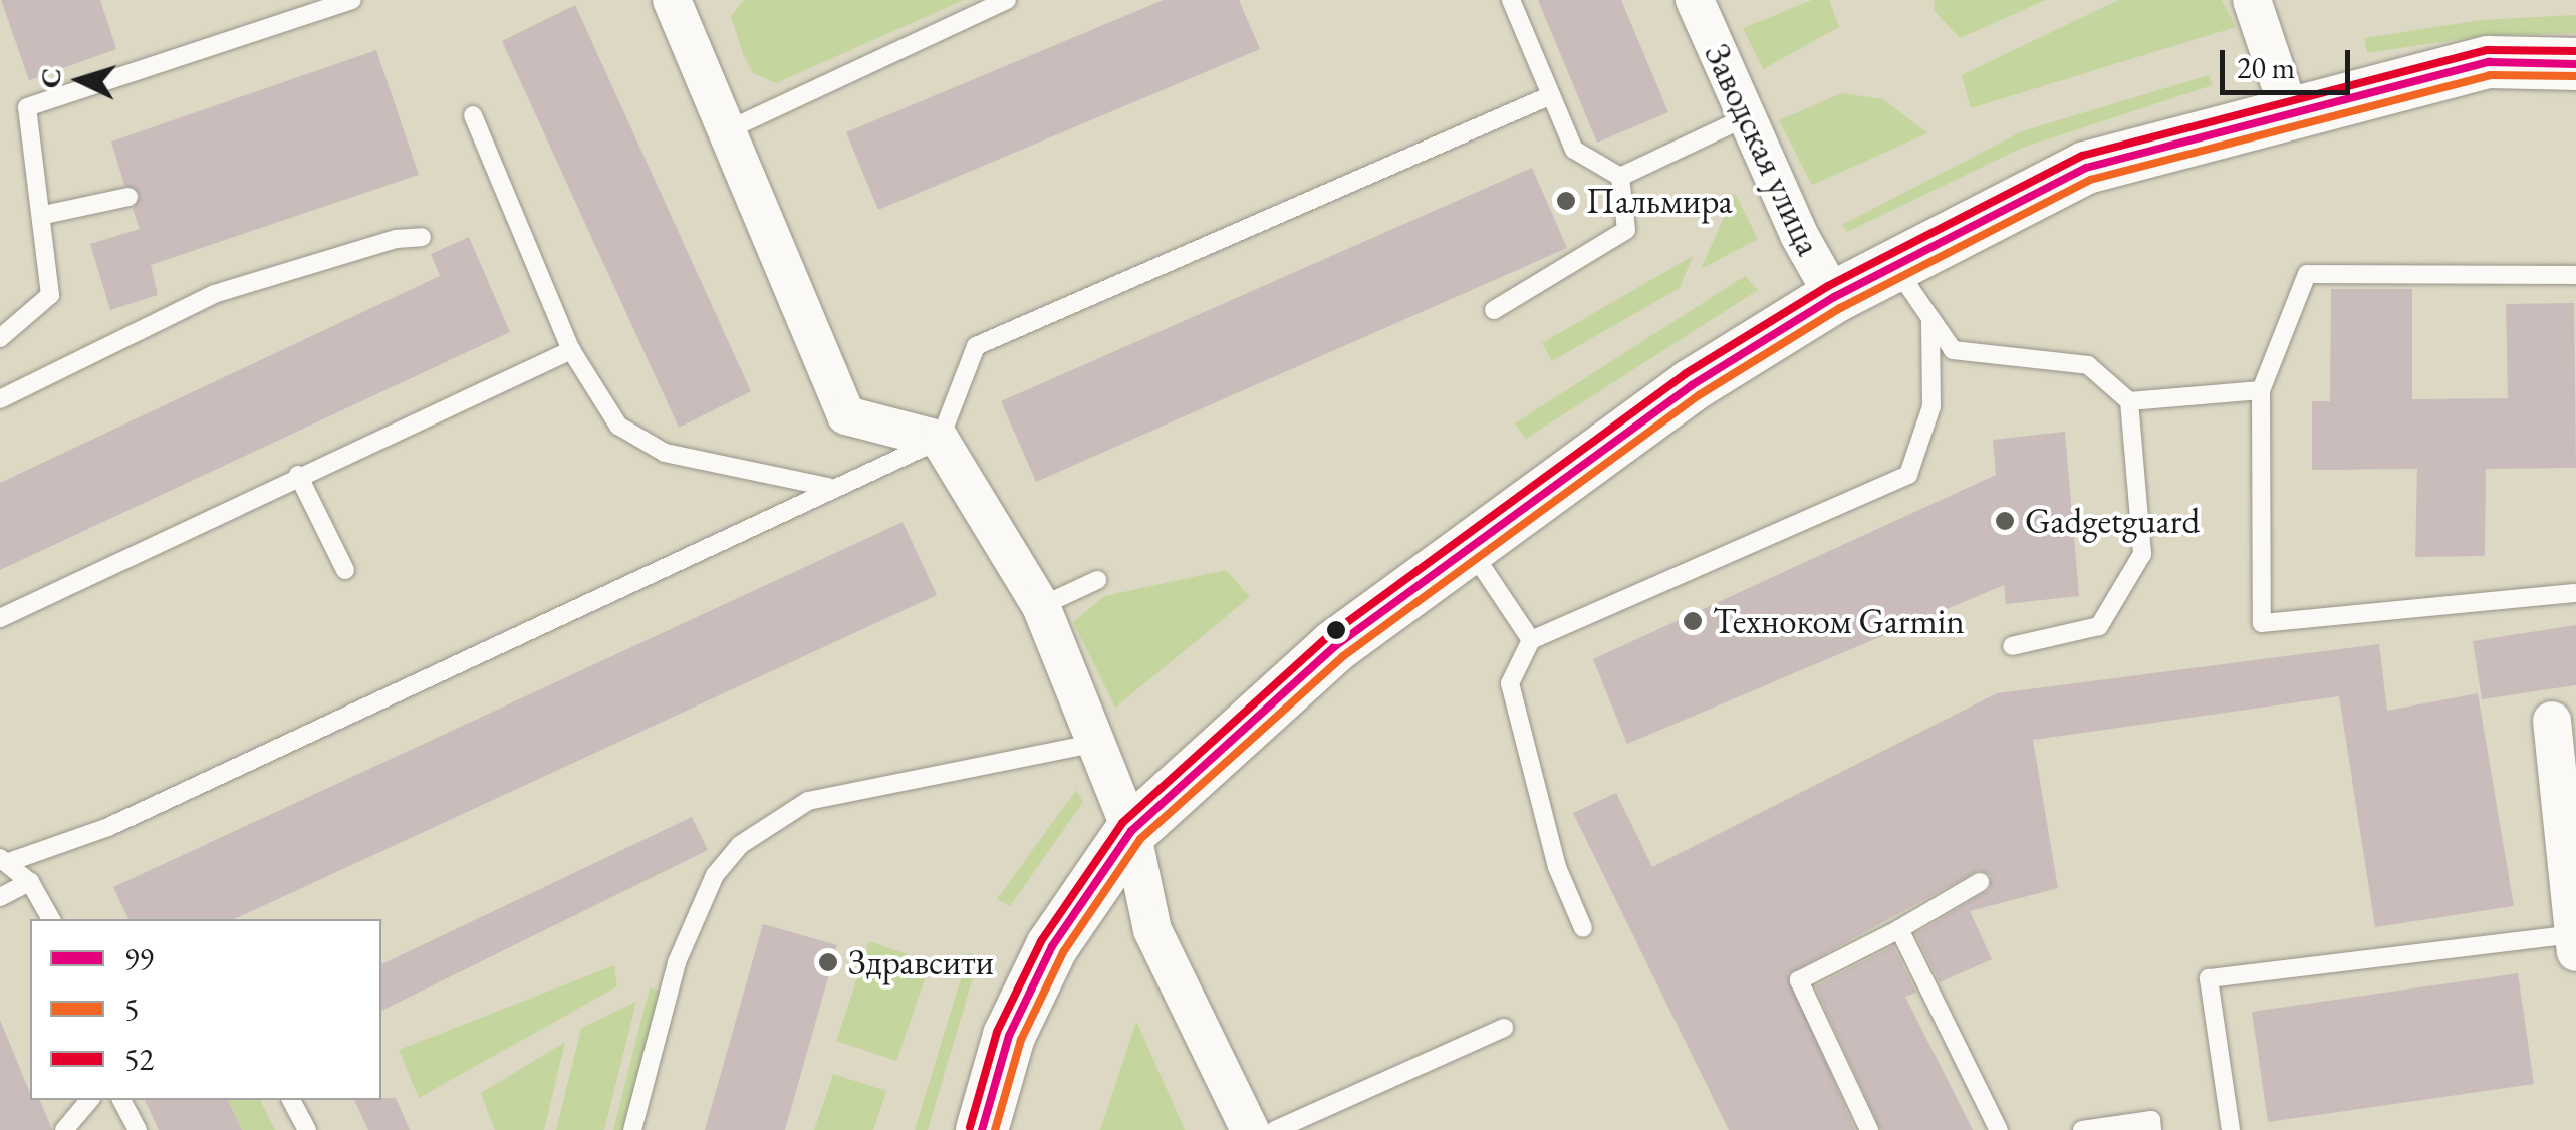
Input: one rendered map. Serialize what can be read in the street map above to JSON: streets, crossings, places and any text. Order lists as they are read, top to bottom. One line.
{"streets":{"street":["Заводская улица"]},"places":["Пальмира","Gadgetguard","Техноком Garmin","Здравсити"],"lines":["transit line 52","transit line 99","transit line 5"],"legend":["99","5","52"],"scale_bar":"20 m","north":"left"}
